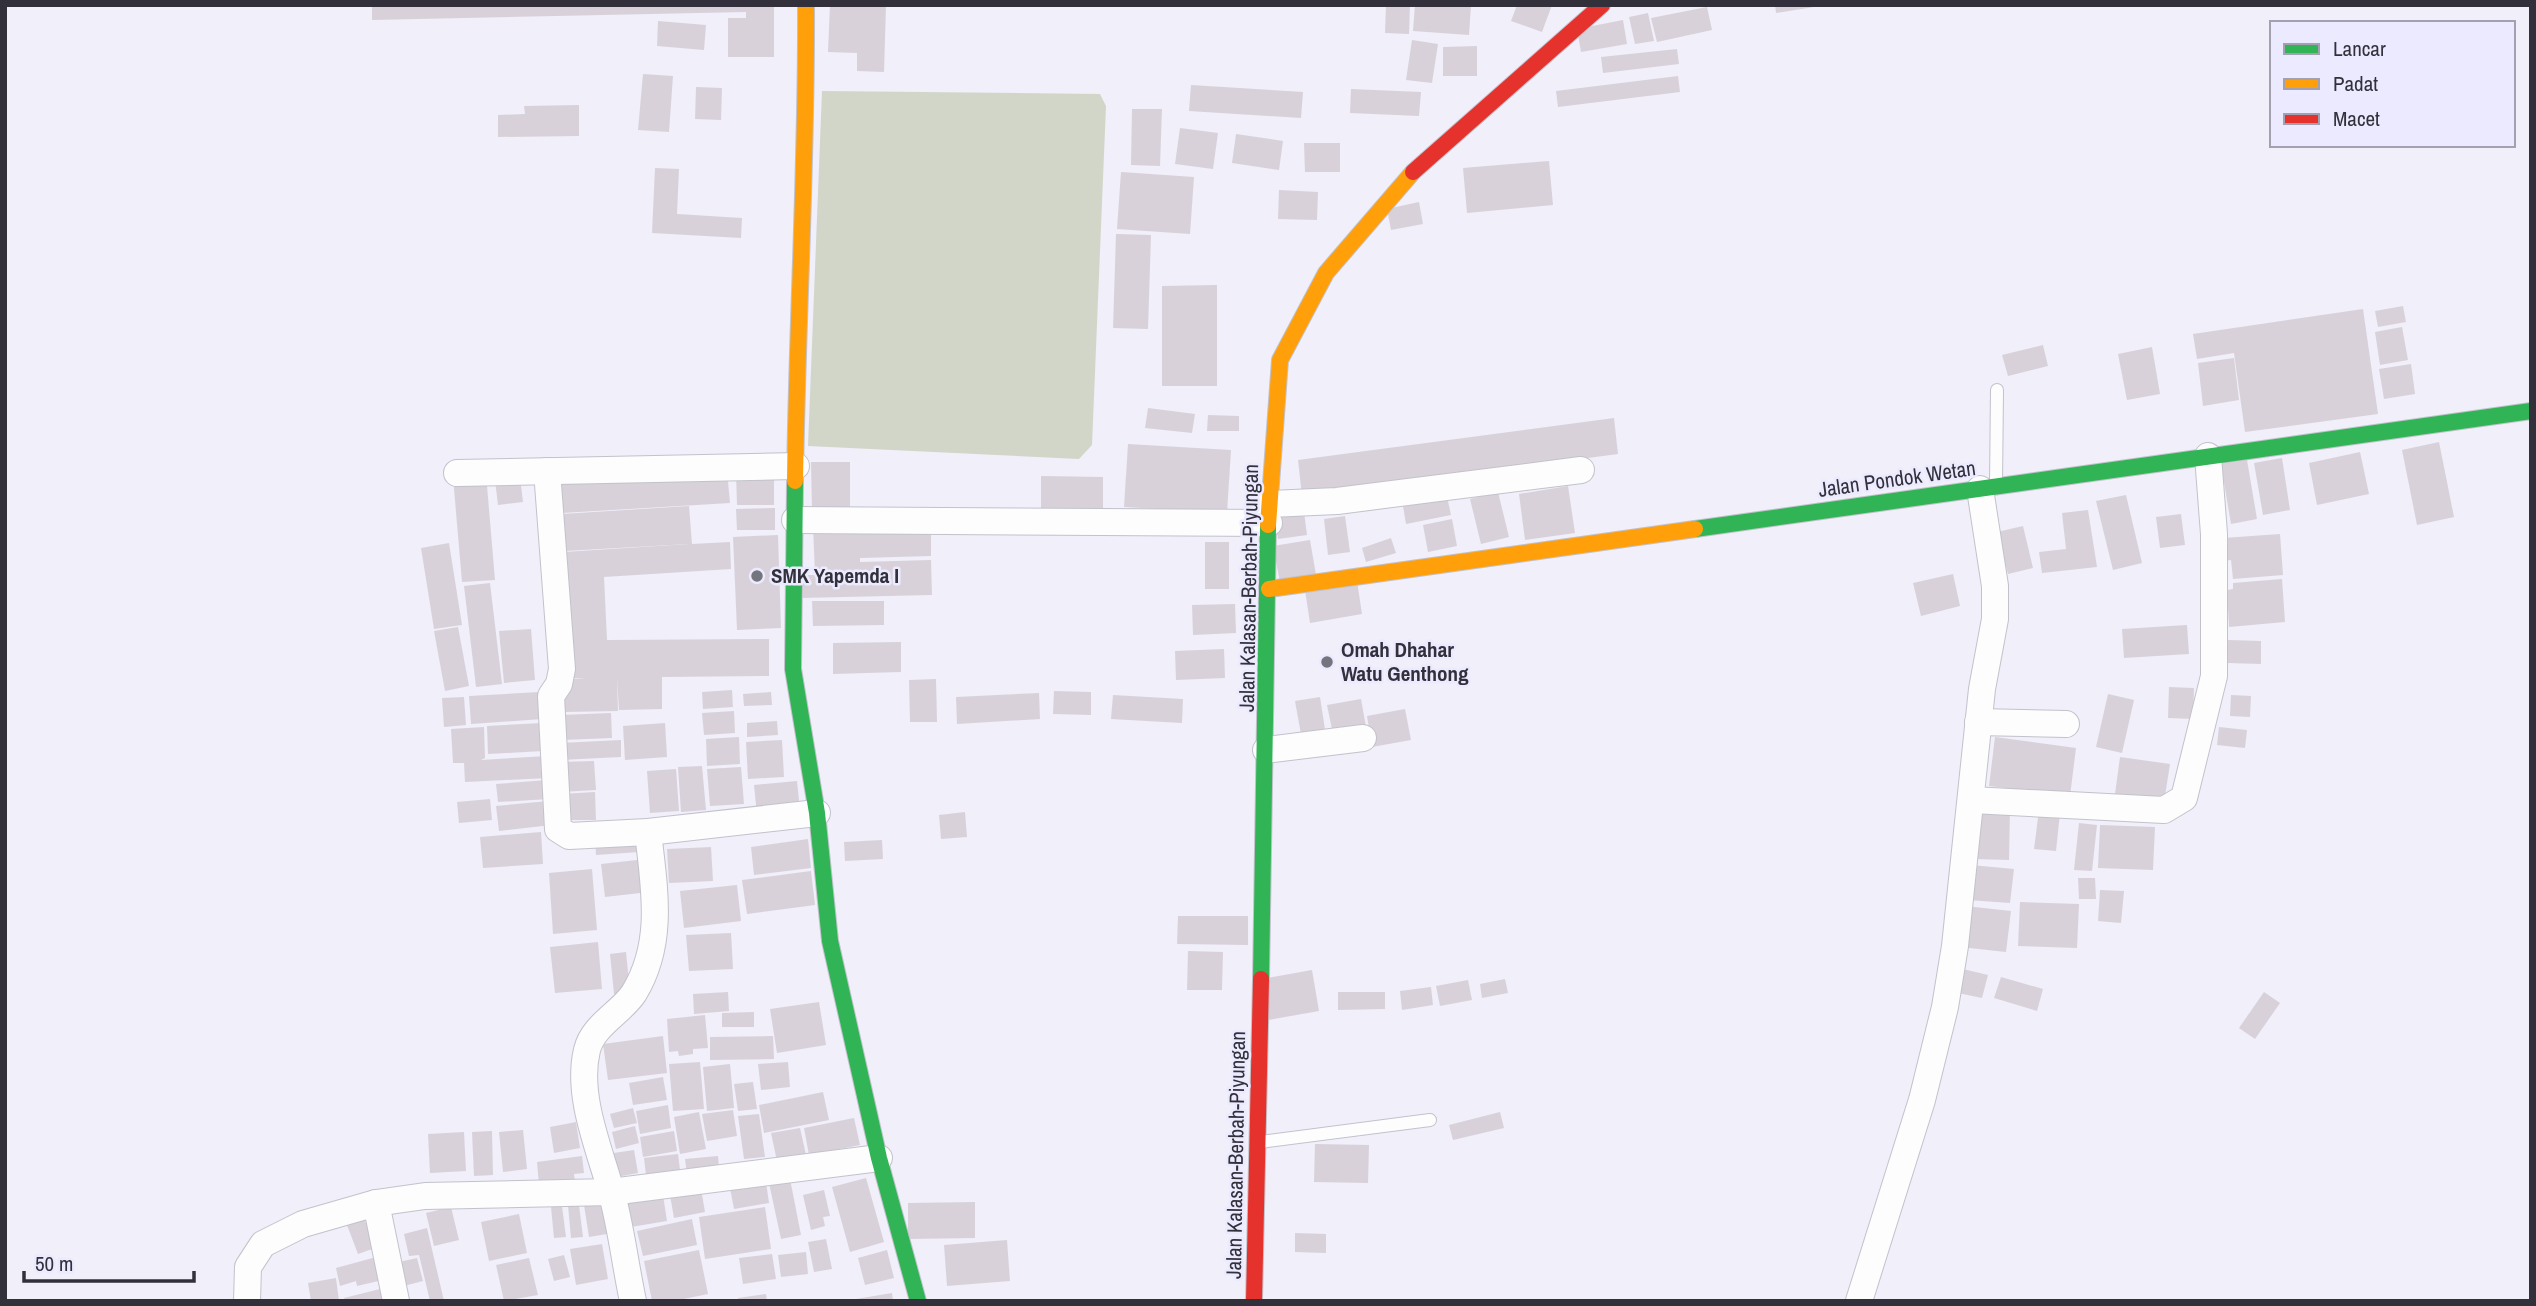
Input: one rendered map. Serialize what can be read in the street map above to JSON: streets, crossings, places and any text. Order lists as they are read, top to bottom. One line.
{"streets":{"street":["Jalan Pondok Wetan","Jalan Kalasan-Berbah-Piyungan"]},"crossings":[["Jalan Pondok Wetan","Jalan Kalasan-Berbah-Piyungan"]],"places":["SMK Yapemda I","Omah Dhahar Watu Genthong"],"legend":["Lancar","Padat","Macet"],"scale_bar":"50 m"}
